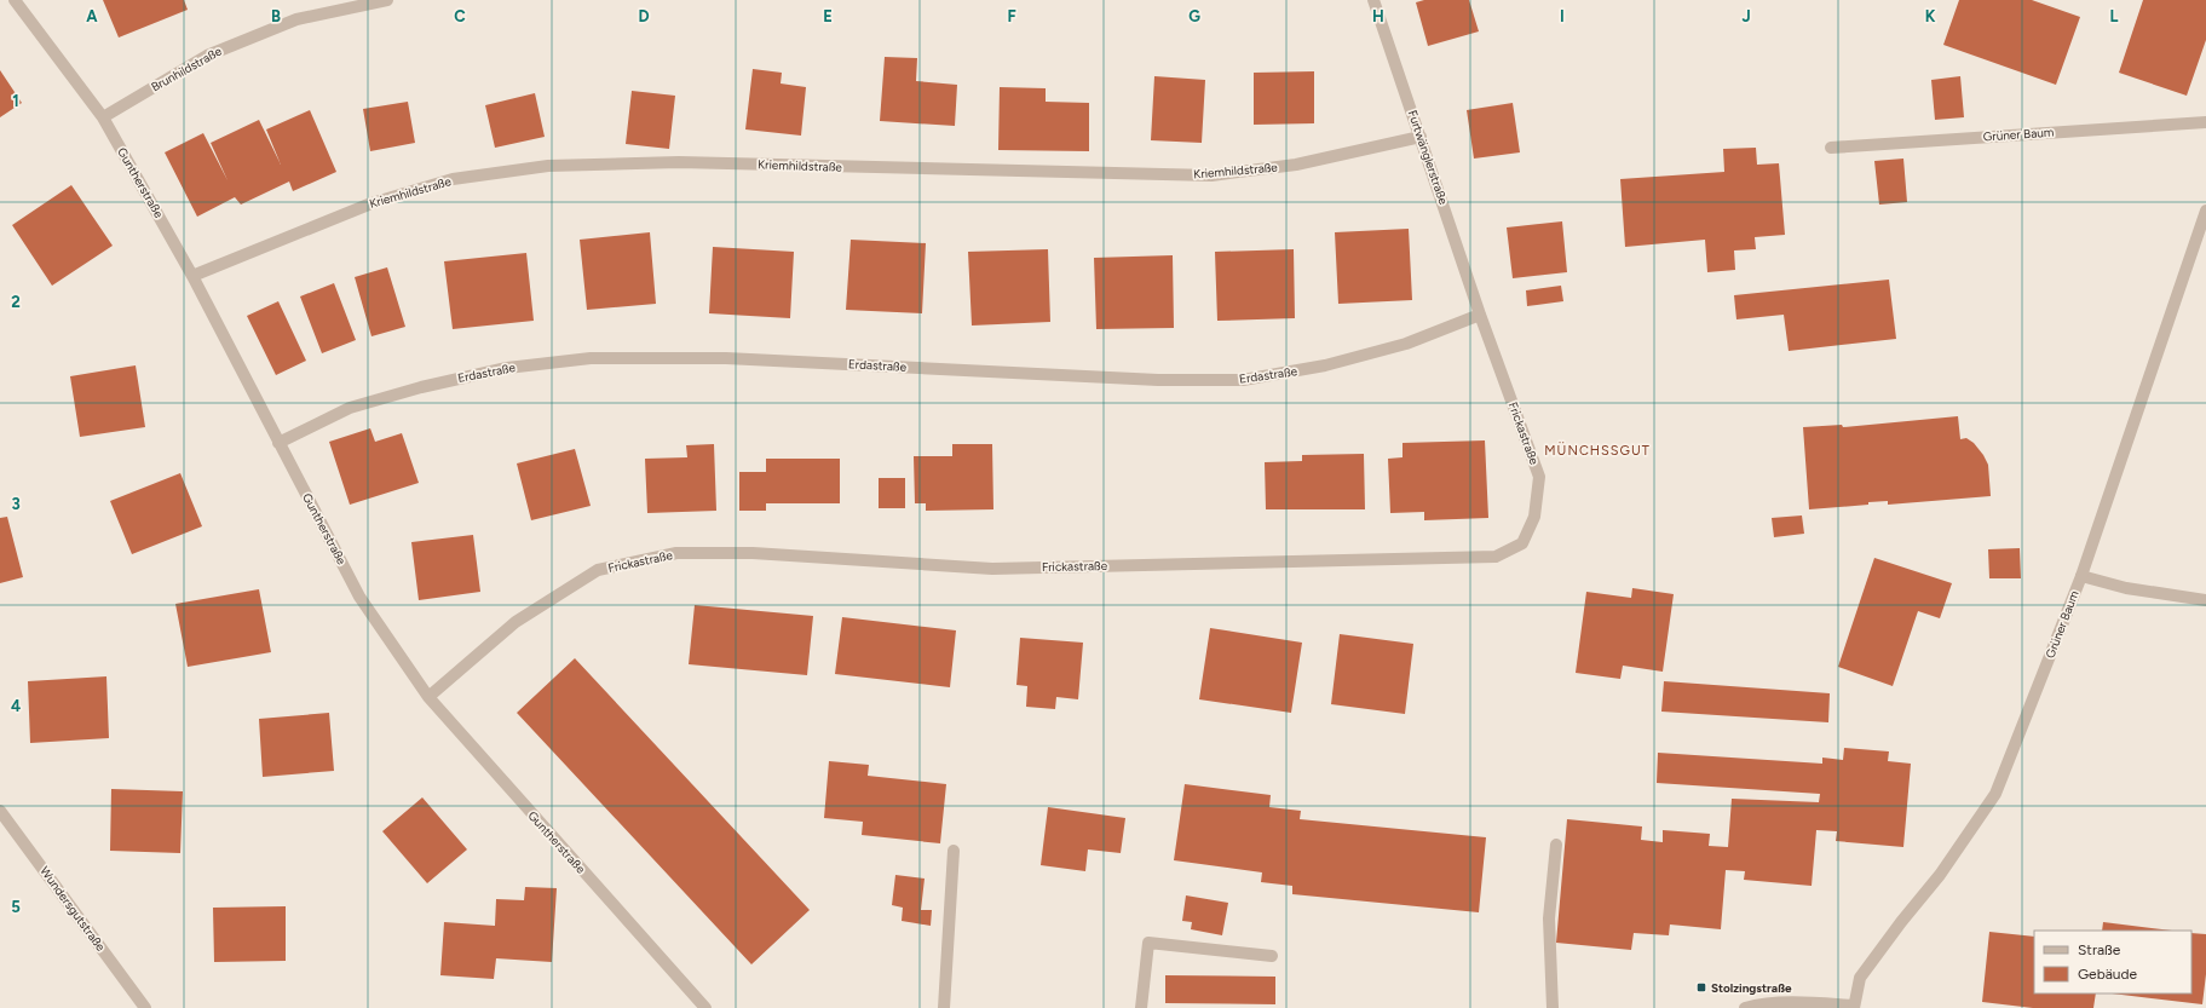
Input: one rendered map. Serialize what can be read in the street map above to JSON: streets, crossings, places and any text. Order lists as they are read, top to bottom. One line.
{"streets":{"street":["Brunhildstraße","Grüner Baum","Furtwänglerstraße","Kriemhildstraße","Guntherstraße","Erdastraße","Frickastraße","Wundersgutstraße"]},"crossings":[["Brunhildstraße","Guntherstraße"],["Furtwänglerstraße","Kriemhildstraße"],["Furtwänglerstraße","Erdastraße"],["Furtwänglerstraße","Frickastraße"],["Kriemhildstraße","Guntherstraße"],["Guntherstraße","Erdastraße"],["Guntherstraße","Frickastraße"],["Erdastraße","Frickastraße"]],"districts":["MÜNCHSSGUT"],"places":{"transit":["Stolzingstraße"]},"legend":["Straße","Gebäude"],"grid":{"columns":["A","B","C","D","E","F","G","H","I","J","K","L"],"rows":["1","2","3","4","5"]}}
